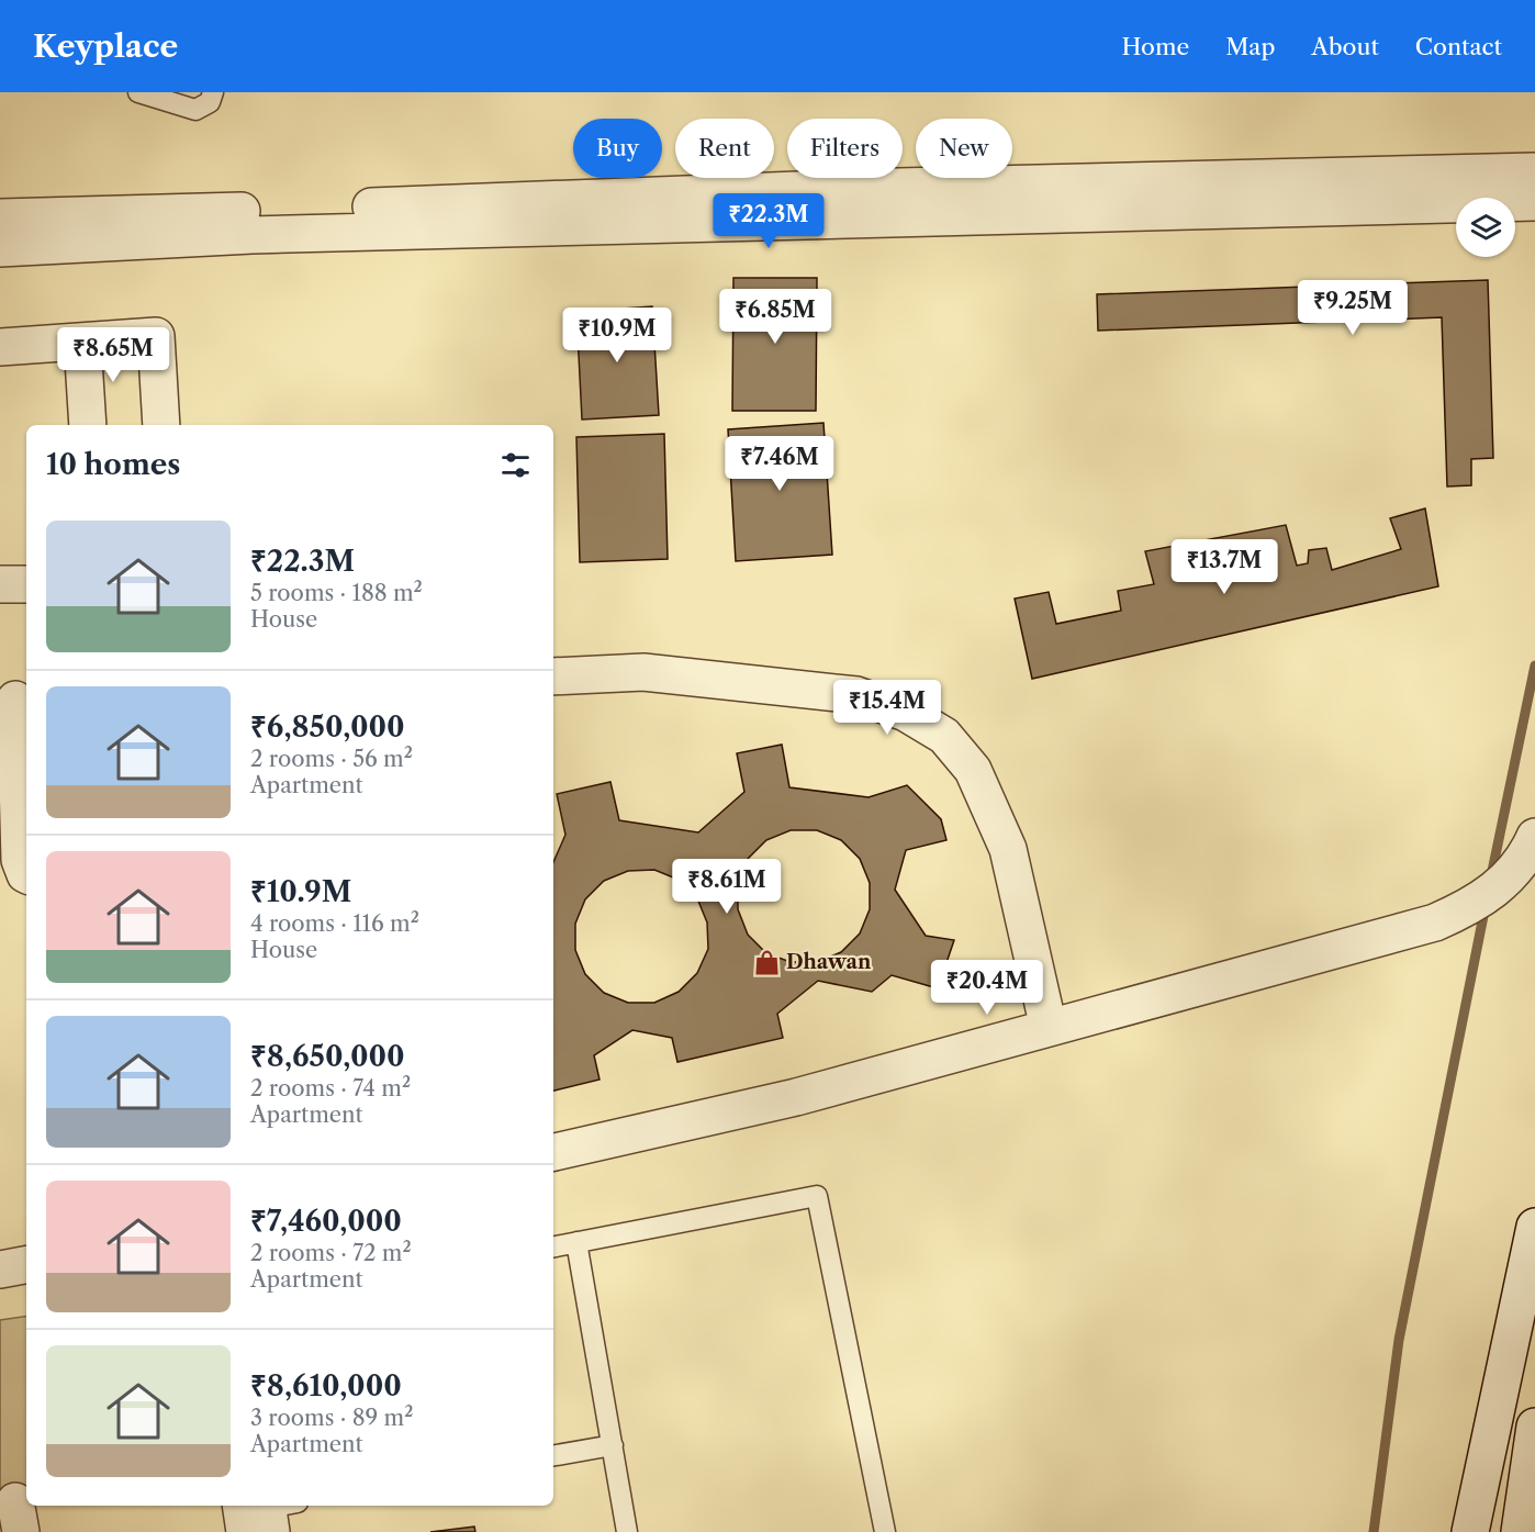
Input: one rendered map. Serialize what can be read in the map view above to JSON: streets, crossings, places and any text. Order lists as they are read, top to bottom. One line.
{"places":{"shop":["Dhawan"]},"page":{"header":"Keyplace","nav":["Home","Map","About","Contact"],"chip":["Buy","Rent","Filters","New"],"price":["₹22.3M","₹9.25M","₹6.85M","₹10.9M","₹8.65M","₹7.46M","₹13.7M","₹15.4M","₹8.61M","₹20.4M"],"heading":"10 homes","list":[{"name":"₹22.3M","note":"5 rooms · 188 m² · House"},{"name":"₹6,850,000","note":"2 rooms · 56 m² · Apartment"},{"name":"₹10.9M","note":"4 rooms · 116 m² · House"},{"name":"₹8,650,000","note":"2 rooms · 74 m² · Apartment"},{"name":"₹7,460,000","note":"2 rooms · 72 m² · Apartment"},{"name":"₹8,610,000","note":"3 rooms · 89 m² · Apartment"}]}}
